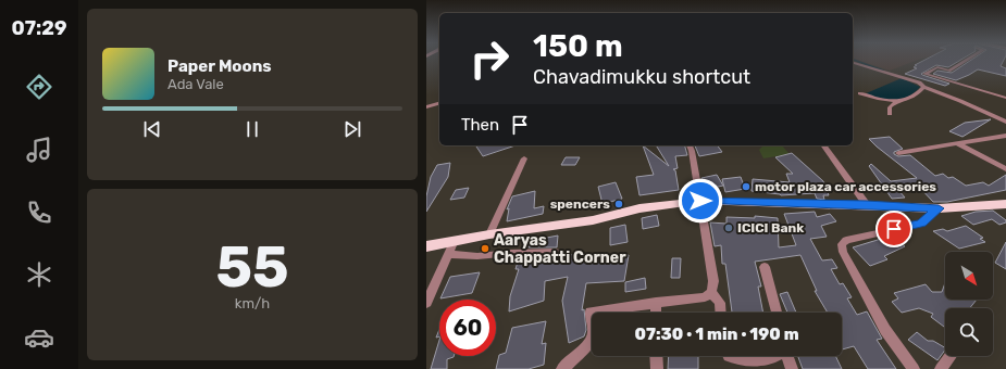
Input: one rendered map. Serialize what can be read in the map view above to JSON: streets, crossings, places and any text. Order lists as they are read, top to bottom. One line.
{"places":["motor plaza car accessories","spencers","ICICI Bank","Aaryas Chappatti Corner"],"north":"bottom right","page":{"tabs":"07:29","turn":["150 m","Chavadimukku shortcut"],"song":["Paper Moons","Ada Vale"],"then":"Then","tile":["55","km/h"],"limit":"60","trip":"07:30 · 1 min · 190 m"}}
